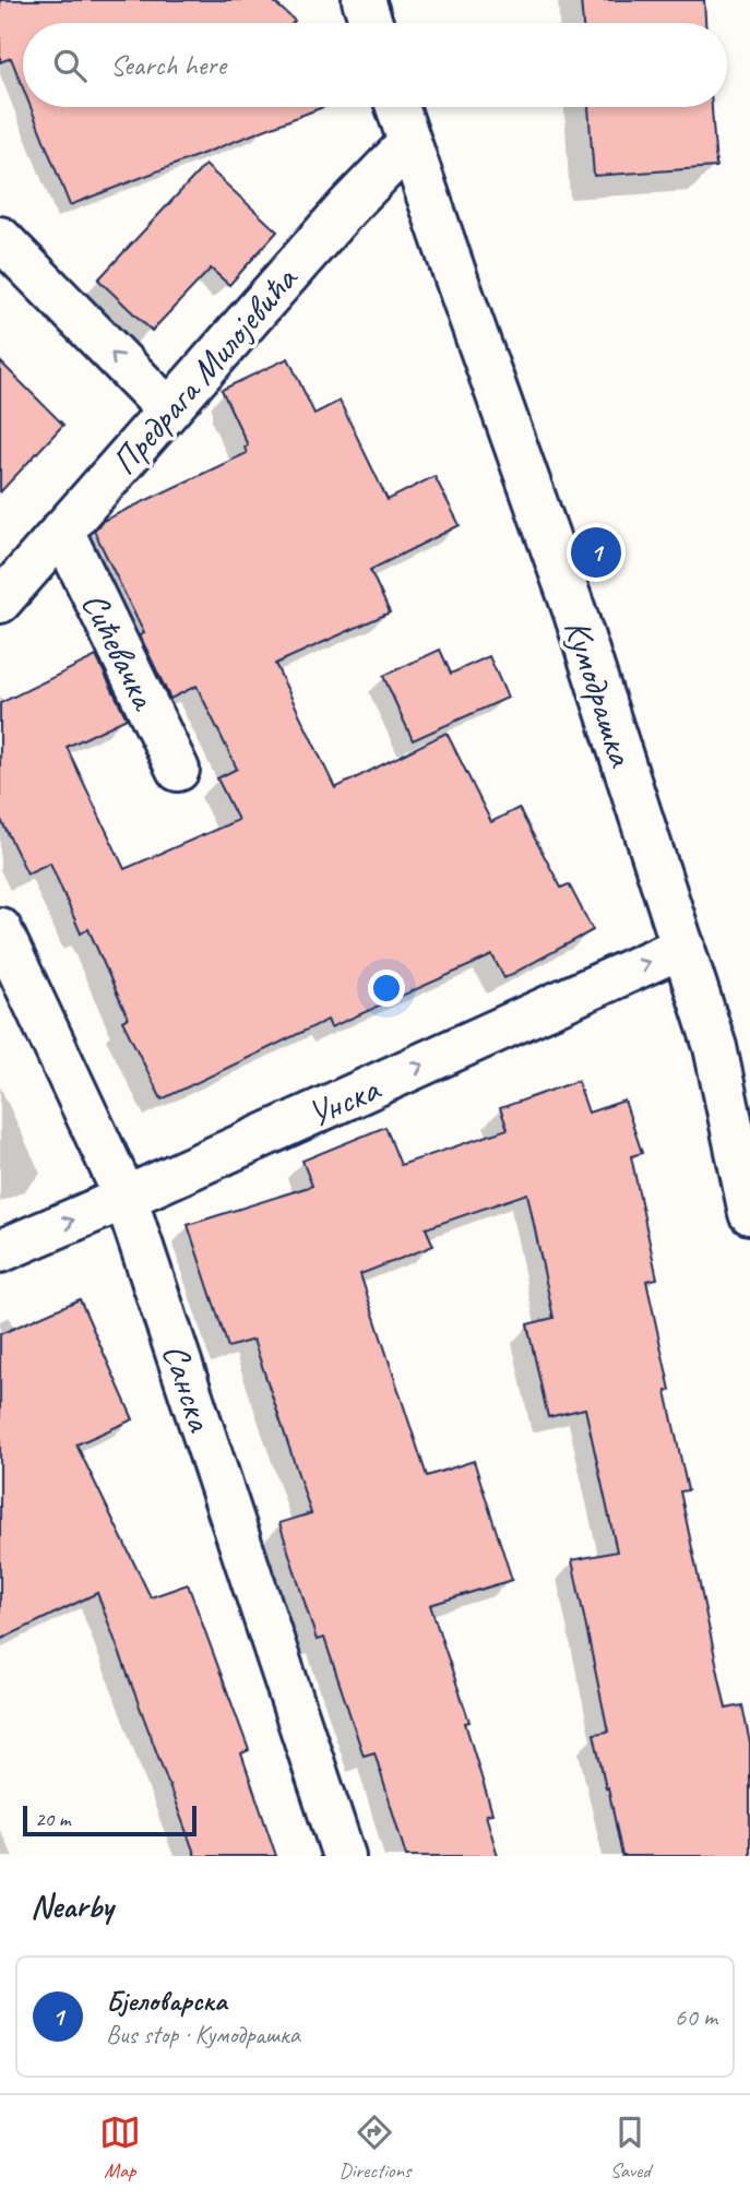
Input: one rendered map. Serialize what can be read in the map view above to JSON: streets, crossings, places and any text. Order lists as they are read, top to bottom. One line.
{"streets":{"street":["Предрага Милојевића","Сићевачка","Кумодрашка","Унска","Санска"]},"crossings":[["Предрага Милојевића","Сићевачка"],["Предрага Милојевића","Кумодрашка"],["Кумодрашка","Унска"],["Унска","Санска"]],"one_way":["Унска"],"scale_bar":"20 m","page":{"search":"Search here","pins":"1","scale":"20 m","heading":"Nearby","list":[{"mark":"1","name":"Бјеловарска","note":"Bus stop · Кумодрашка","value":"60 m"}],"nav":["Map","Directions","Saved"]}}
